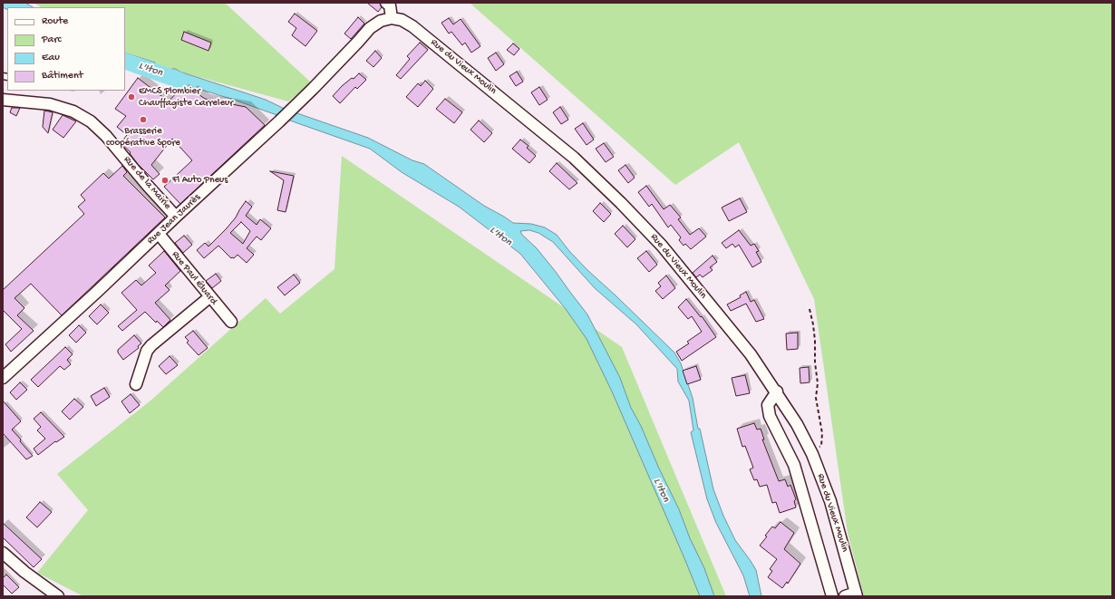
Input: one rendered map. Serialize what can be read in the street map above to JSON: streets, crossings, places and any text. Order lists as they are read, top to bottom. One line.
{"streets":{"street":["Rue du Vieux Moulin","Rue de la Mairie","Rue Jean Jaurès","Rue Paul Éluard"]},"crossings":[["Rue du Vieux Moulin","Rue Jean Jaurès"],["Rue de la Mairie","Rue Jean Jaurès"],["Rue Jean Jaurès","Rue Paul Éluard"]],"water":["L'Iton"],"places":["EMCS Plombier Chauffagiste Carreleur","Brasserie coopérative Spore","Fl Auto Pneus"],"legend":["Route","Parc","Eau","Bâtiment"]}
